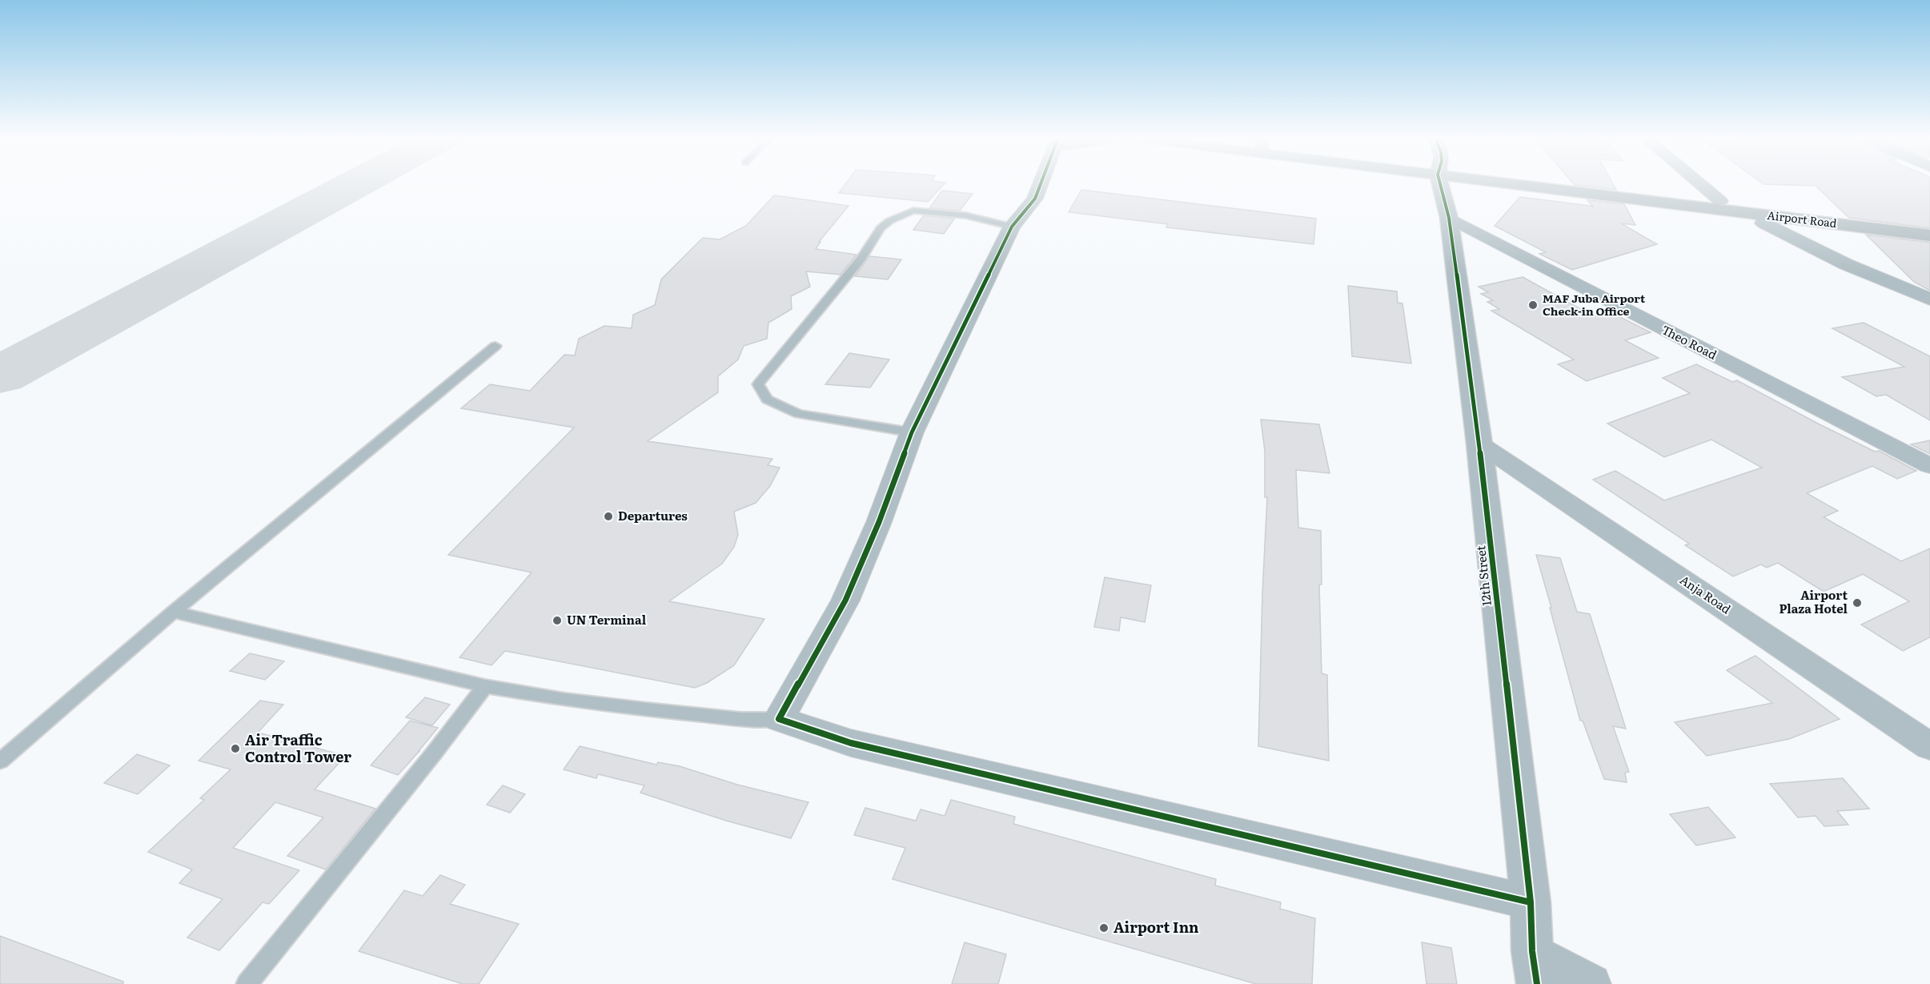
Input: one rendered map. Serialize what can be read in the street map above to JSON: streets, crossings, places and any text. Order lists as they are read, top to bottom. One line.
{"streets":{"main road":["Airport Road"],"street":["Theo Road","12th Street","Anja Road"]},"crossings":[["Theo Road","12th Street"],["12th Street","Anja Road"]],"places":["MAF Juba Airport Check-in Office","Departures","Airport Plaza Hotel","UN Terminal","Air Traffic Control Tower","Airport Inn"]}
